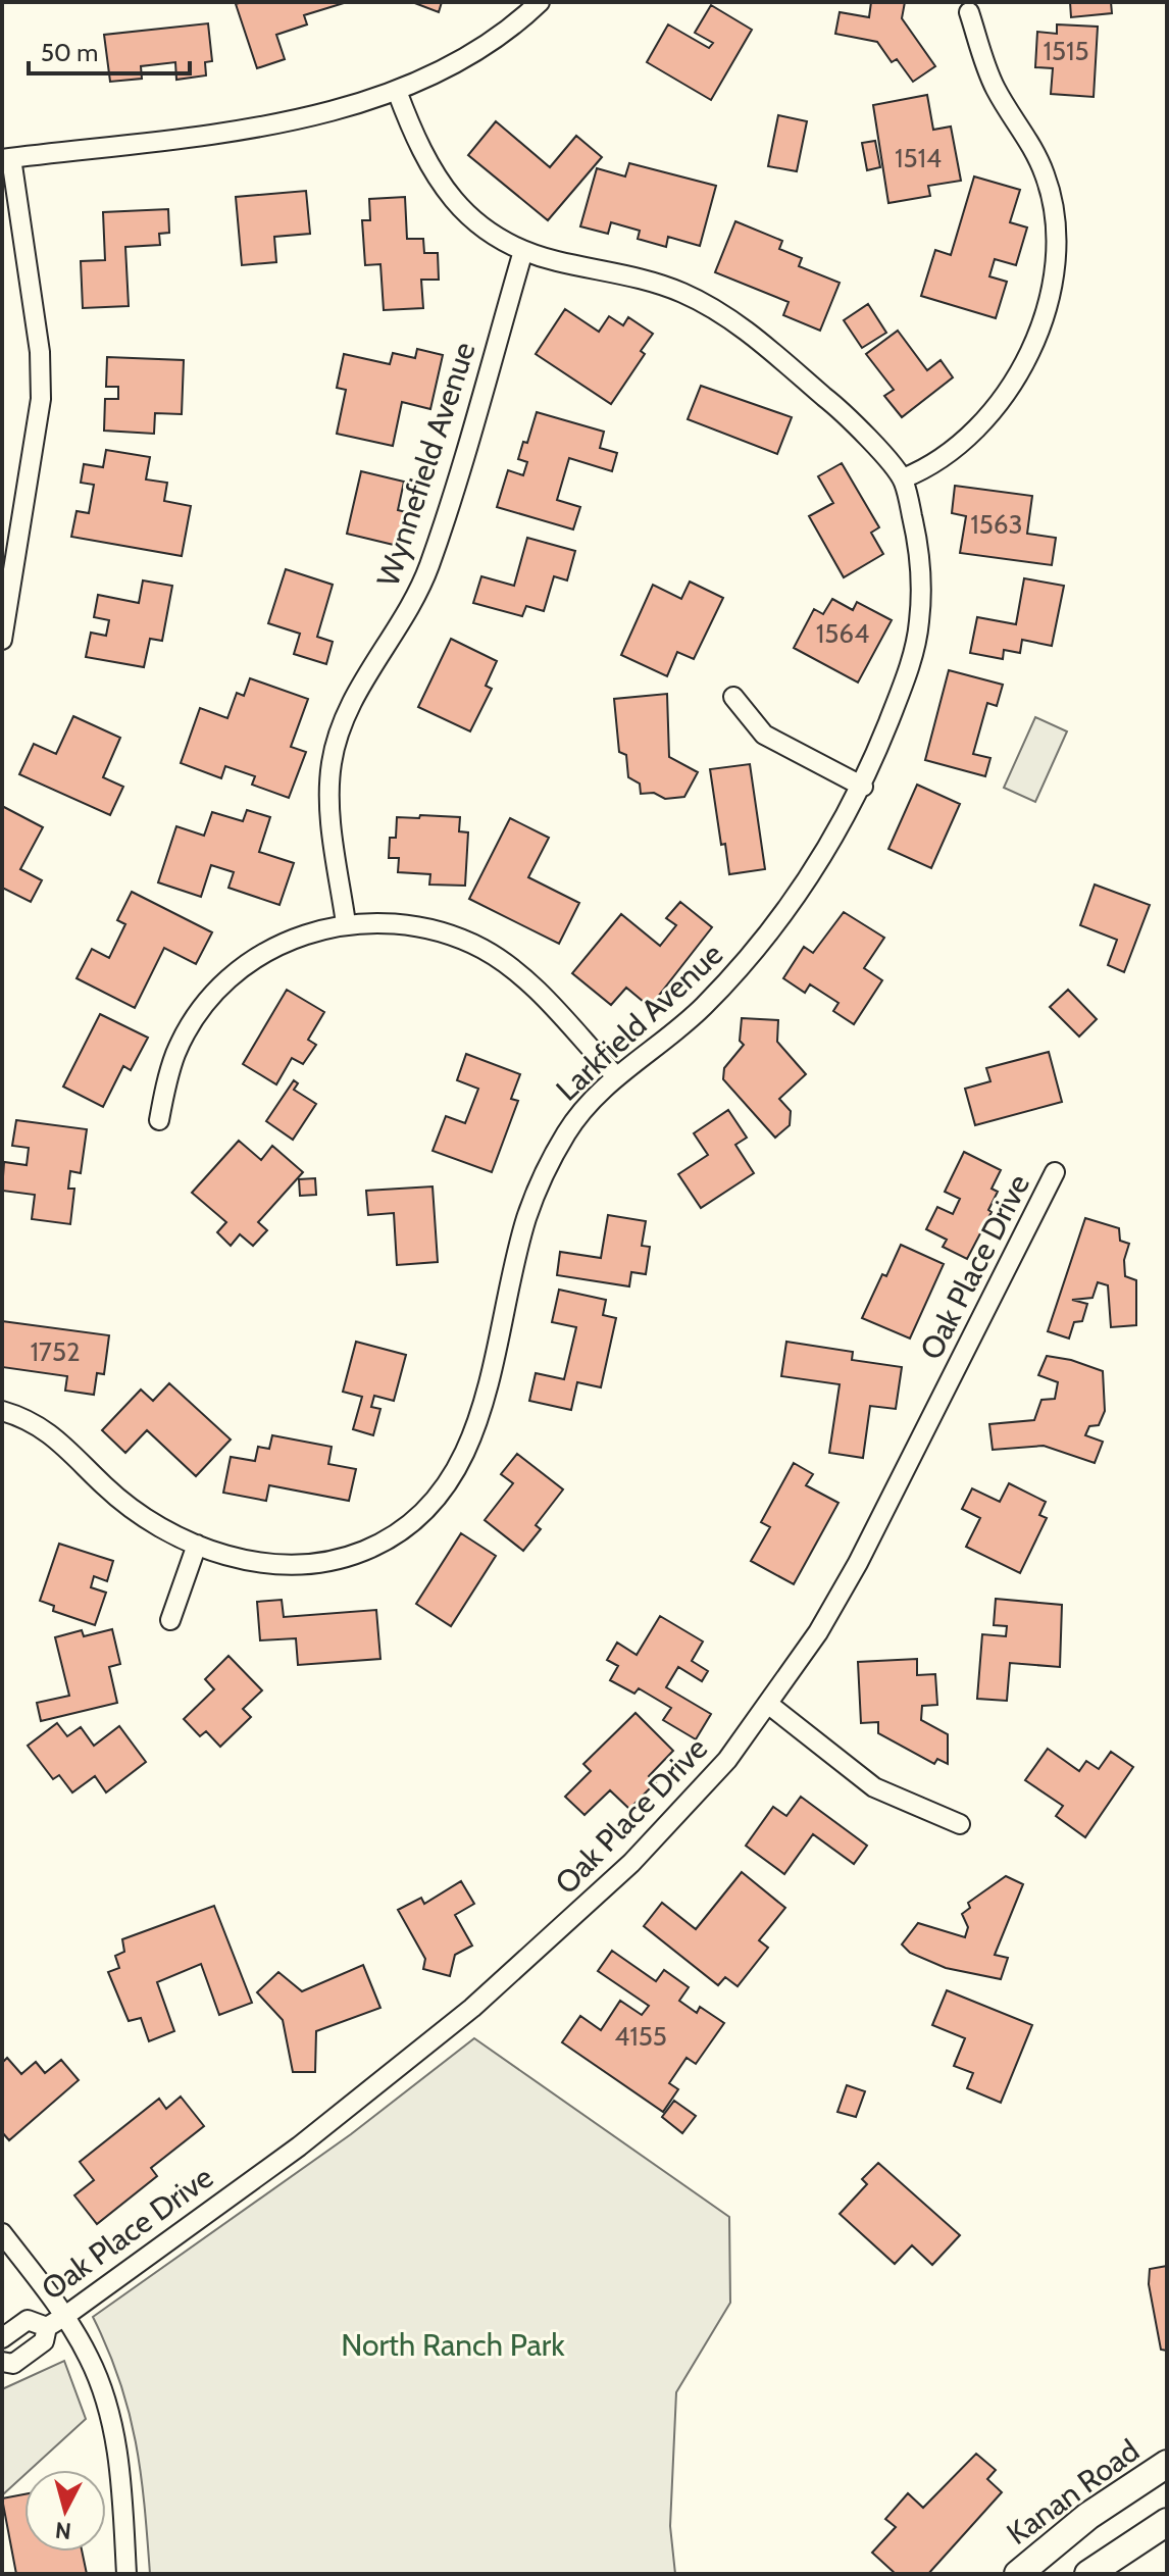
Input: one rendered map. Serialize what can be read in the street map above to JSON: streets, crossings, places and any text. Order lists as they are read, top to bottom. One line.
{"streets":{"main road":["Kanan Road"],"street":["Wynnefield Avenue","Larkfield Avenue","Oak Place Drive"]},"crossings":[["Wynnefield Avenue","Larkfield Avenue"]],"parks":["North Ranch Park"],"house_numbers":["1515","1514","1563","1564","1752","4155"],"scale_bar":"50 m","north":"bottom"}
